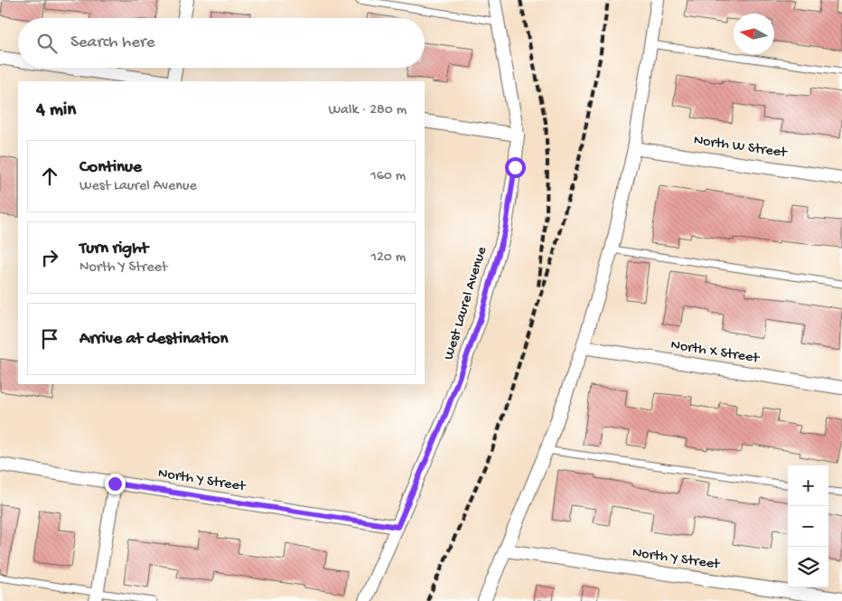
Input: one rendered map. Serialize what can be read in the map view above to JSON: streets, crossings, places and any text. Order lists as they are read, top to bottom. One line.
{"streets":{"street":["North W Street","West Laurel Avenue","North X Street","North Y Street"]},"crossings":[["West Laurel Avenue","North Y Street"]],"north":"left","page":{"search":"Search here","heading":["4 min","Walk · 280 m"],"list":[["Continue","West Laurel Avenue","160 m"],["Turn right","North Y Street","120 m"],"Arrive at destination"],"map_buttons":["+","−"]}}
